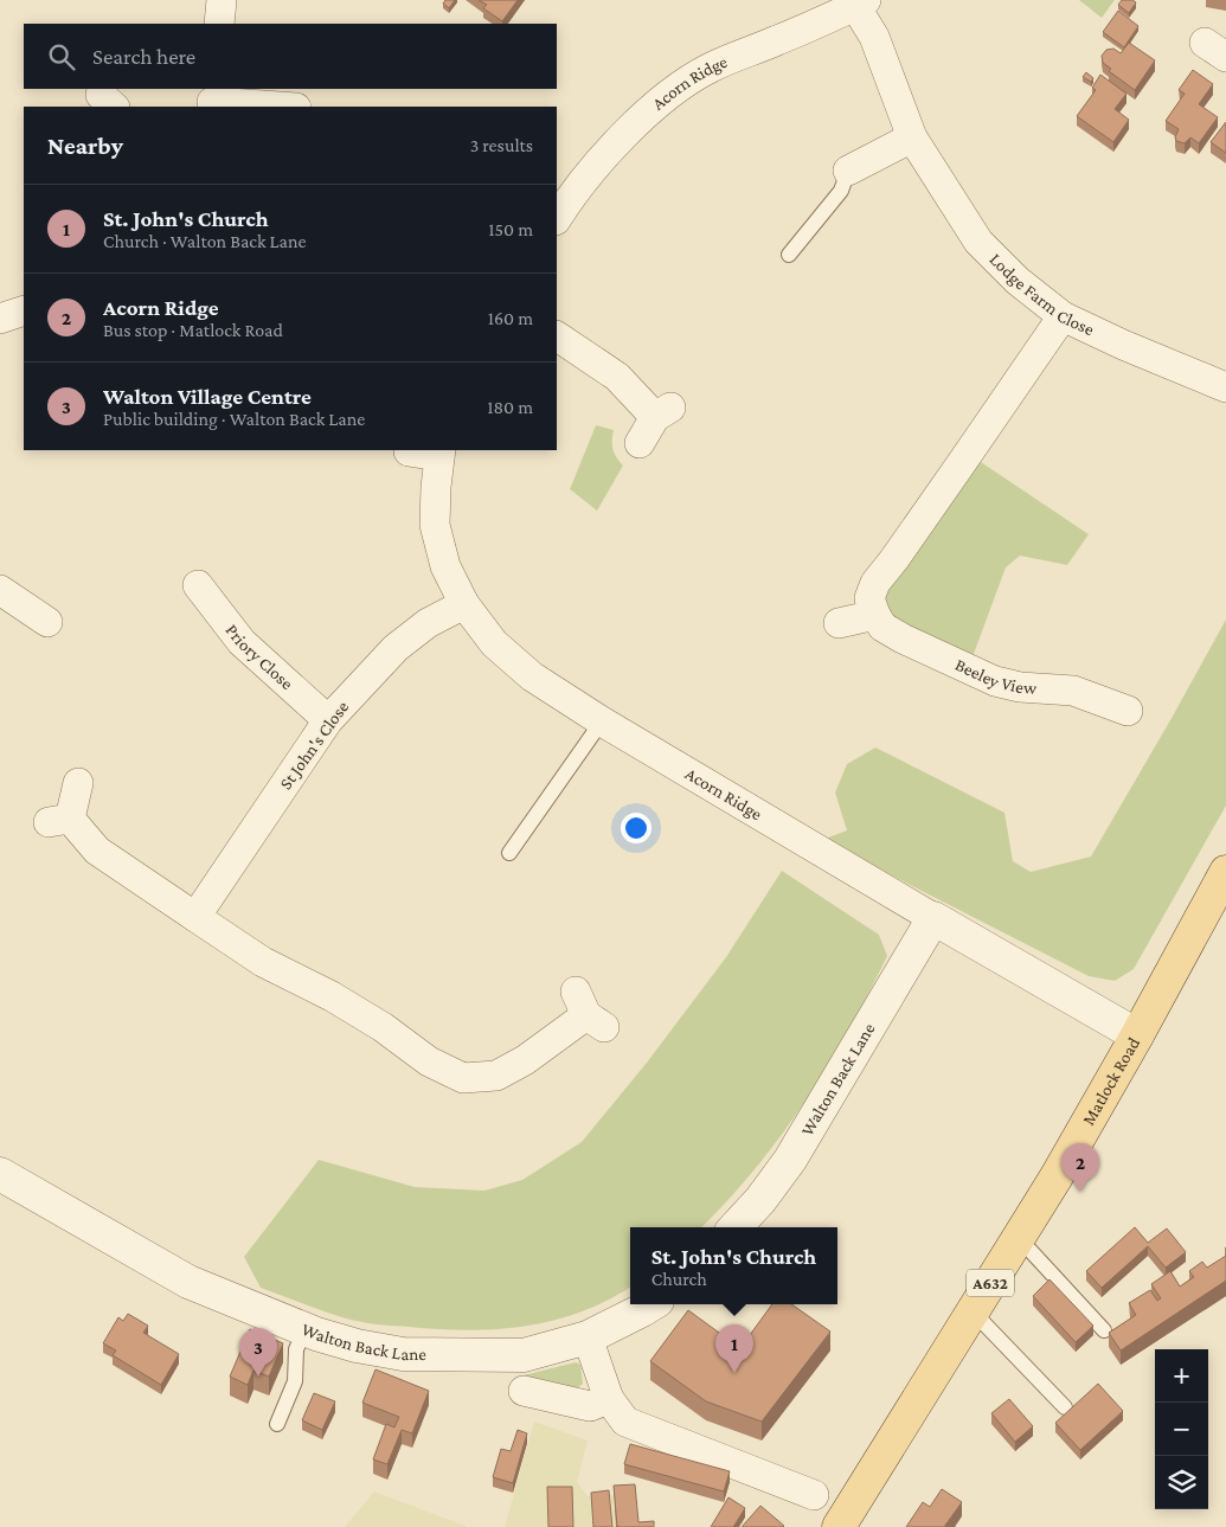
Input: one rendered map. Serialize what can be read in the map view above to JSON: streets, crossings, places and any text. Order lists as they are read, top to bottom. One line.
{"streets":{"main road":["Matlock Road","A632"],"street":["Acorn Ridge","Lodge Farm Close","Priory Close","Beeley View","St John's Close","Walton Back Lane"]},"crossings":[["Acorn Ridge","Lodge Farm Close"],["Acorn Ridge","St John's Close"],["Acorn Ridge","Walton Back Lane"],["Acorn Ridge","Matlock Road"],["Priory Close","St John's Close"]],"page":{"search":"Search here","heading":["Nearby","3 results"],"list":[{"mark":"1","name":"St. John's Church","note":"Church · Walton Back Lane","value":"150 m"},{"mark":"2","name":"Acorn Ridge","note":"Bus stop · Matlock Road","value":"160 m"},{"mark":"3","name":"Walton Village Centre","note":"Public building · Walton Back Lane","value":"180 m"}],"pins":["2","1","3"],"popup":["St. John's Church","Church"],"map_buttons":["+","−"]}}
